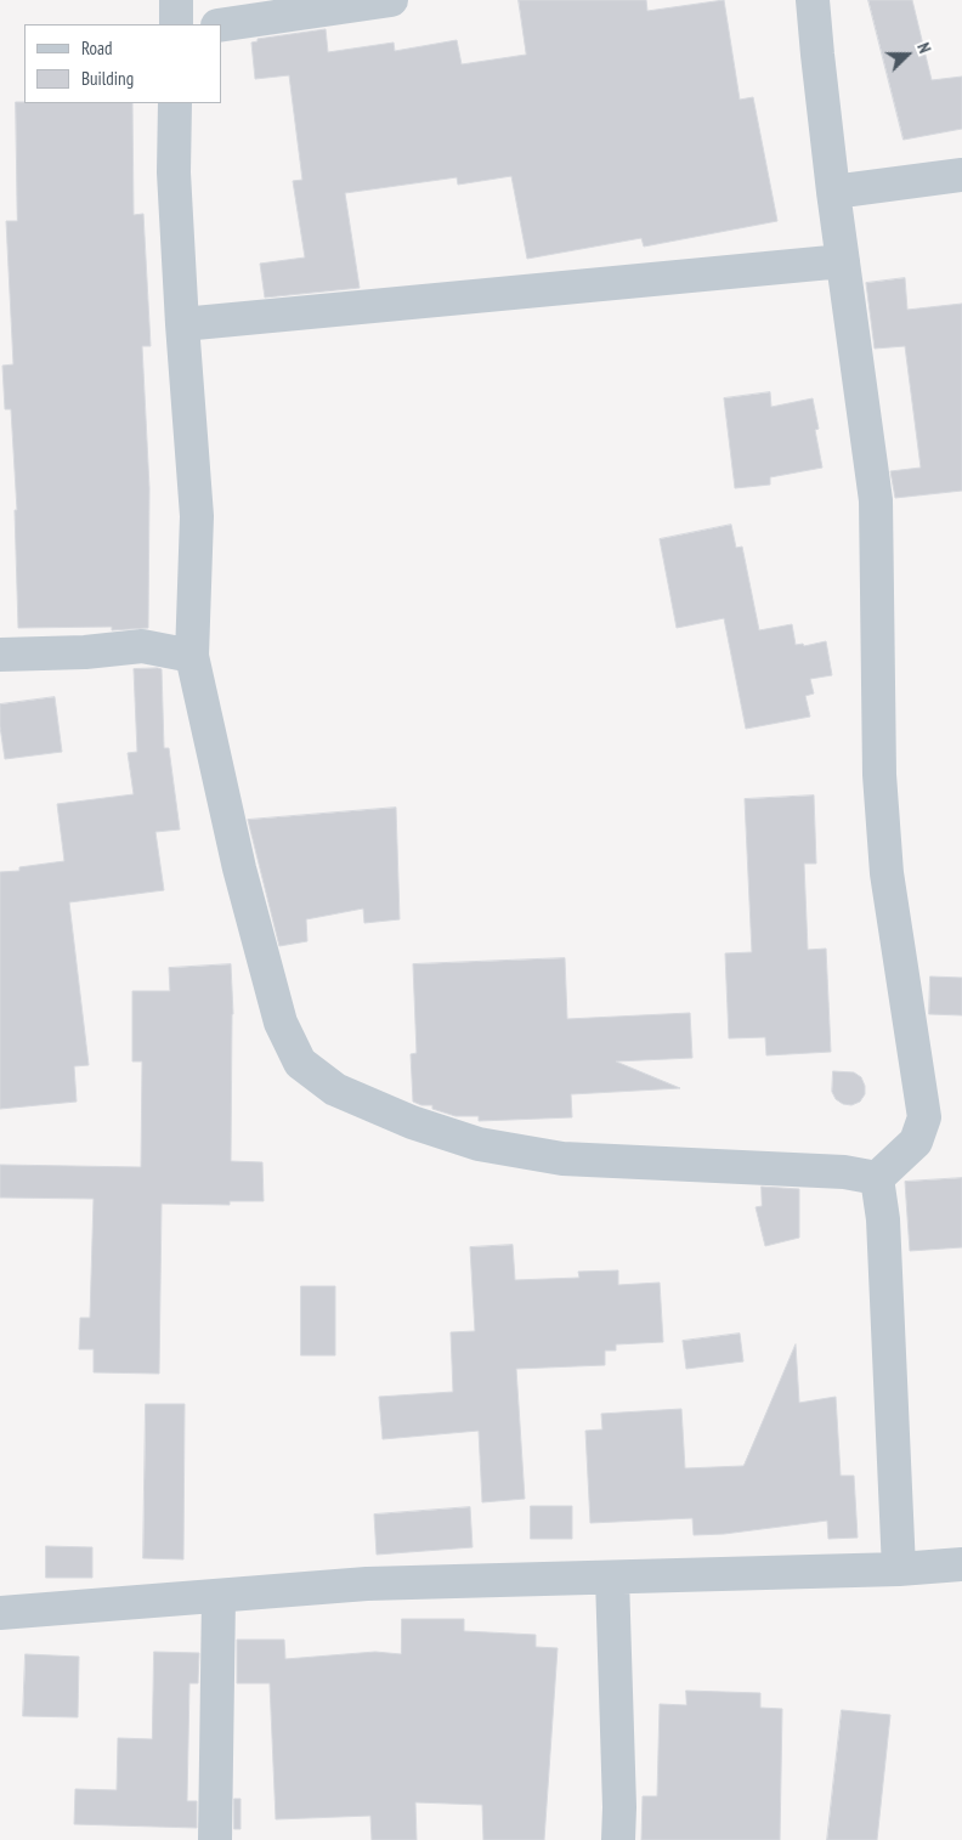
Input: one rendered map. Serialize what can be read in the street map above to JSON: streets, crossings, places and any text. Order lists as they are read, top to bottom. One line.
{"legend":["Road","Building"],"north":"right"}
